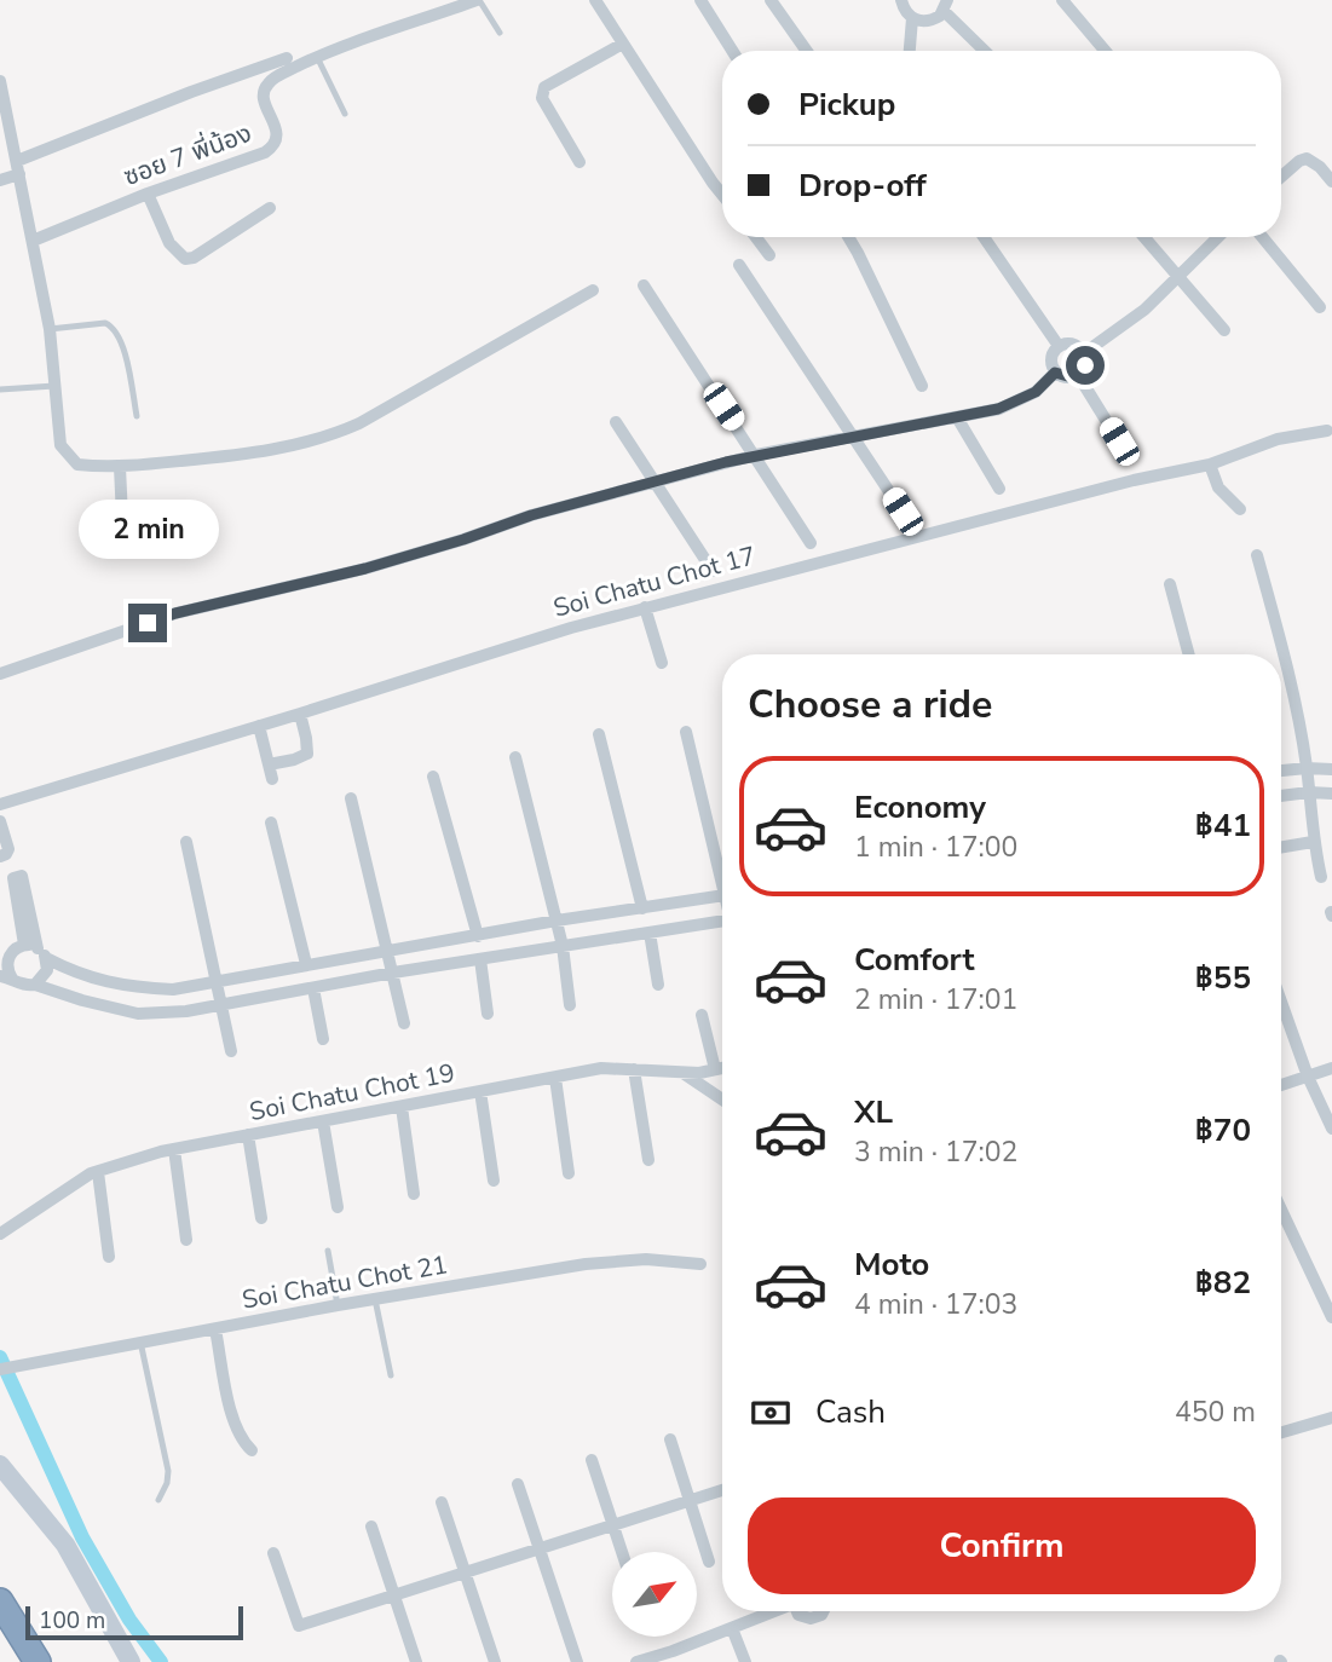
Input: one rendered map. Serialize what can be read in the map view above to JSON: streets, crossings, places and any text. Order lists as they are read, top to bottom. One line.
{"streets":{"street":["ซอย 7 พี่น้อง","Soi Chatu Chot 17","Soi Chatu Chot 19","Soi Chatu Chot 21"]},"scale_bar":"100 m","north":"top right","page":{"banner":["Pickup","Drop-off"],"bubble":"2 min","heading":"Choose a ride","list":[{"name":"Economy","note":"1 min · 17:00","value":"฿41"},{"name":"Comfort","note":"2 min · 17:01","value":"฿55"},{"name":"XL","note":"3 min · 17:02","value":"฿70"},{"name":"Moto","note":"4 min · 17:03","value":"฿82"}],"pay":["Cash","450 m"],"buttons":"Confirm","scale":"100 m"}}
